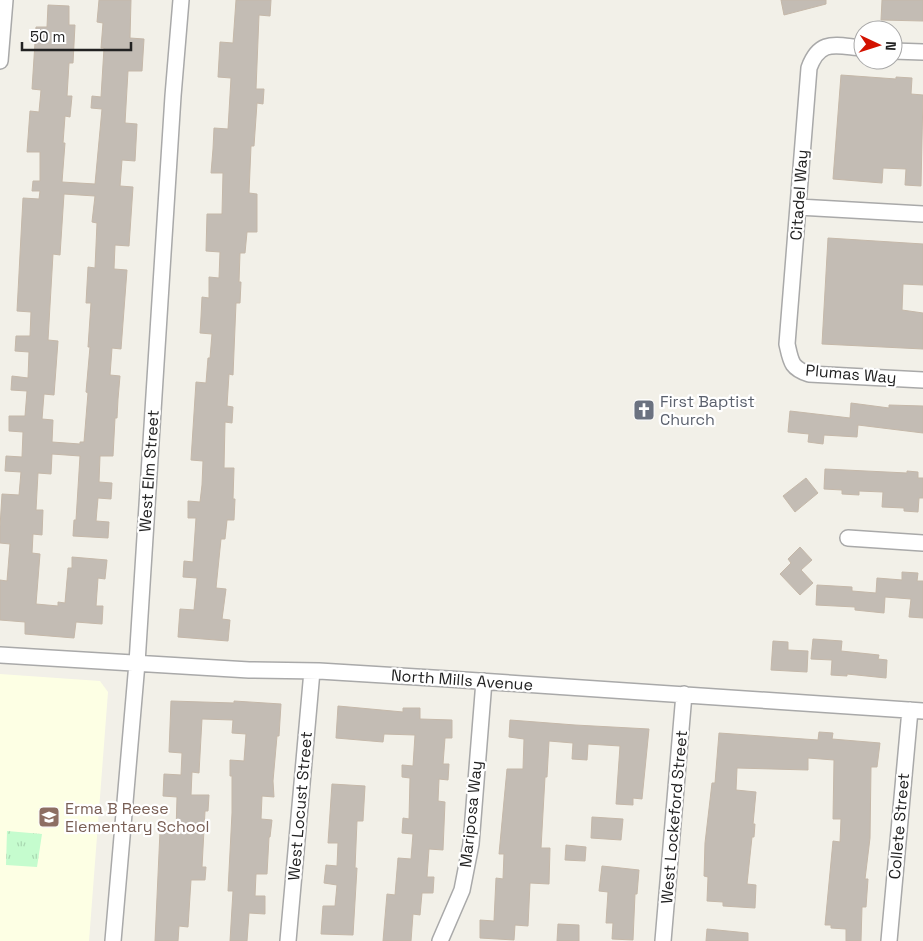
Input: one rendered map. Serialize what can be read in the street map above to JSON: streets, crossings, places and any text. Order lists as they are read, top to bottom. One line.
{"streets":{"street":["Citadel Way","Plumas Way","West Elm Street","North Mills Avenue","West Locust Street","Mariposa Way","West Lockeford Street","Collete Street"]},"crossings":[["Citadel Way","Plumas Way"],["West Elm Street","North Mills Avenue"],["North Mills Avenue","West Locust Street"],["North Mills Avenue","Mariposa Way"],["North Mills Avenue","West Lockeford Street"],["North Mills Avenue","Collete Street"]],"places":{"church":["First Baptist Church"],"school or university":["Erma B Reese Elementary School"]},"scale_bar":"50 m","north":"right"}
